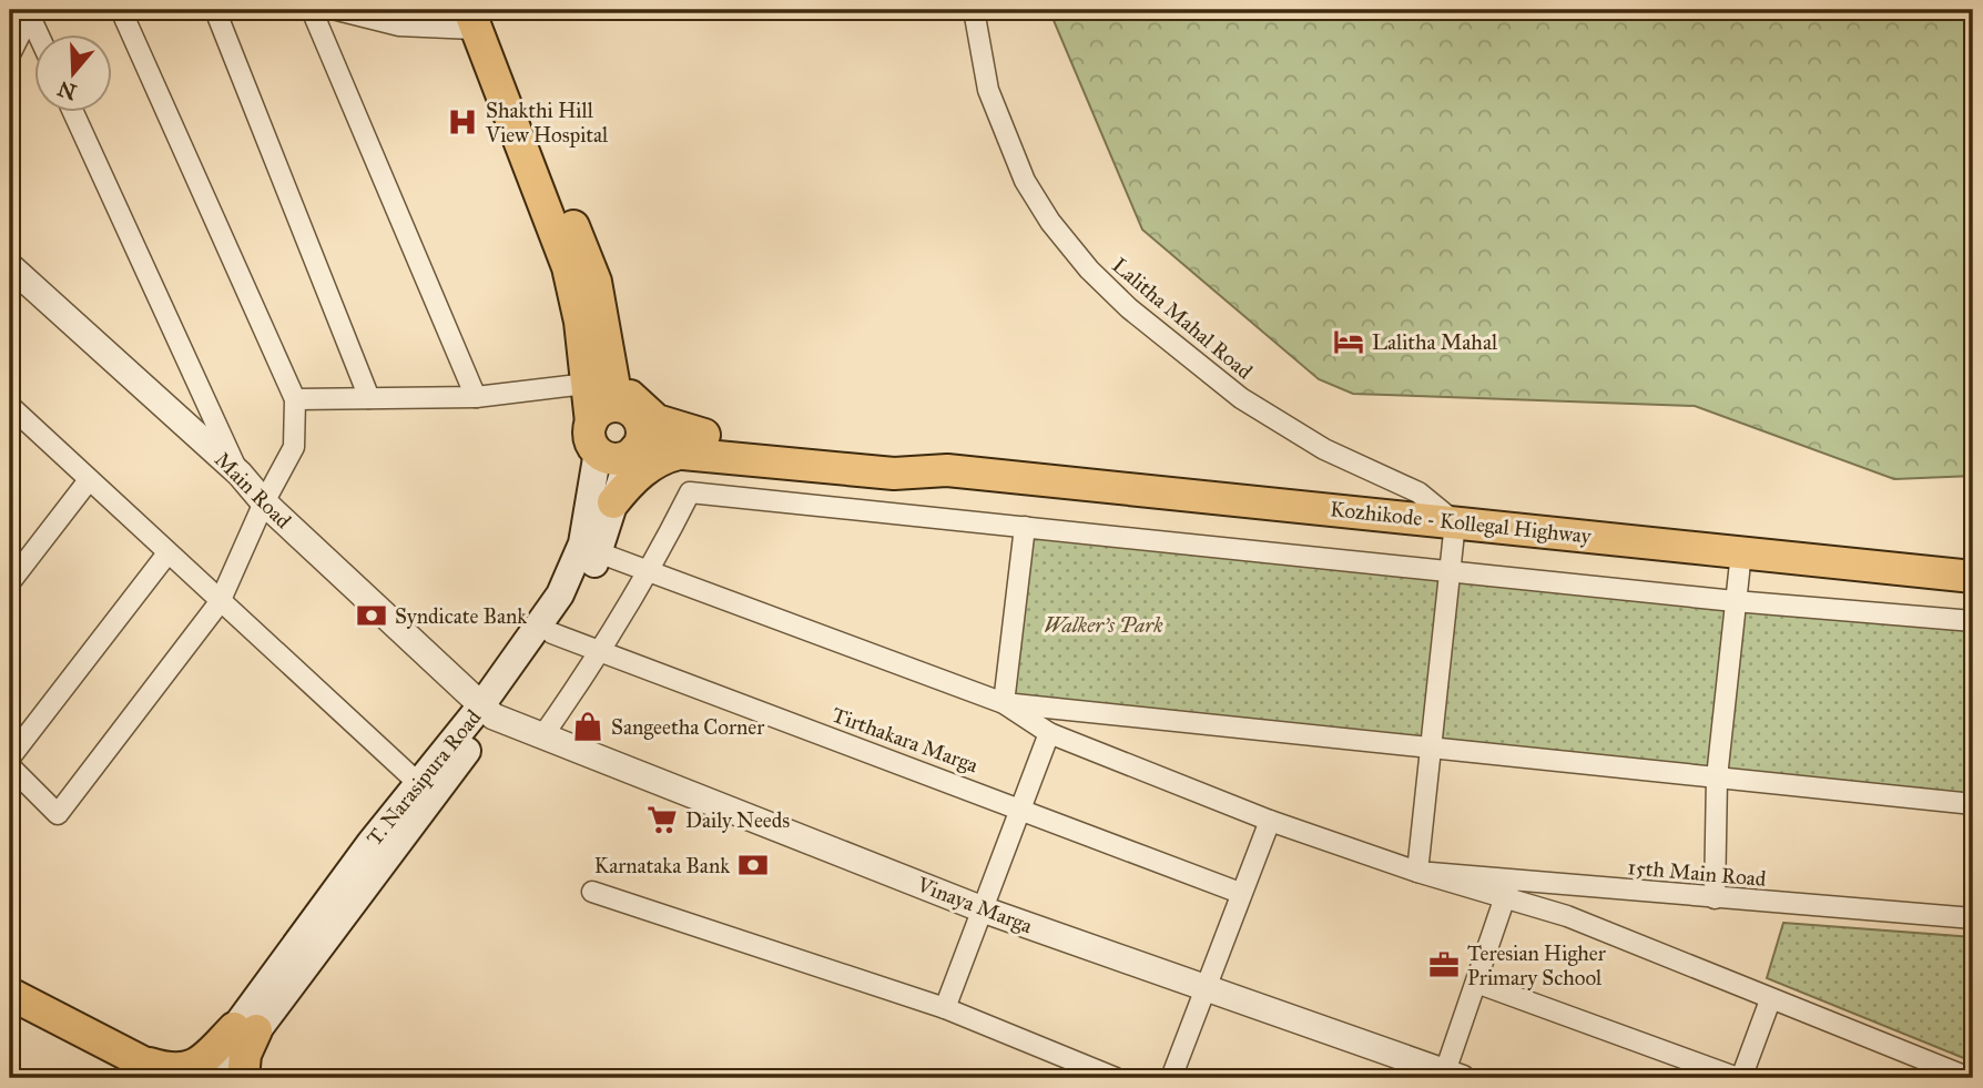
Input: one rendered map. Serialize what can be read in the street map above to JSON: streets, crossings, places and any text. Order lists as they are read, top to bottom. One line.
{"streets":{"main road":["Kozhikode - Kollegal Highway","T. Narasipura Road"],"street":["Lalitha Mahal Road","Main Road","Tirthakara Marga","15th Main Road","Vinaya Marga"]},"crossings":[["Lalitha Mahal Road","Kozhikode - Kollegal Highway"],["Main Road","T. Narasipura Road"],["Main Road","Vinaya Marga"],["Kozhikode - Kollegal Highway","T. Narasipura Road"],["Tirthakara Marga","T. Narasipura Road"],["T. Narasipura Road","Vinaya Marga"]],"parks":["Walker's Park"],"places":{"hospital":["Shakthi Hill View Hospital"],"hotel":["Lalitha Mahal"],"bank":["Syndicate Bank","Karnataka Bank"],"shop":["Sangeetha Corner"],"supermarket":["Daily Needs"],"office":["Teresian Higher Primary School"]},"north":"bottom"}
